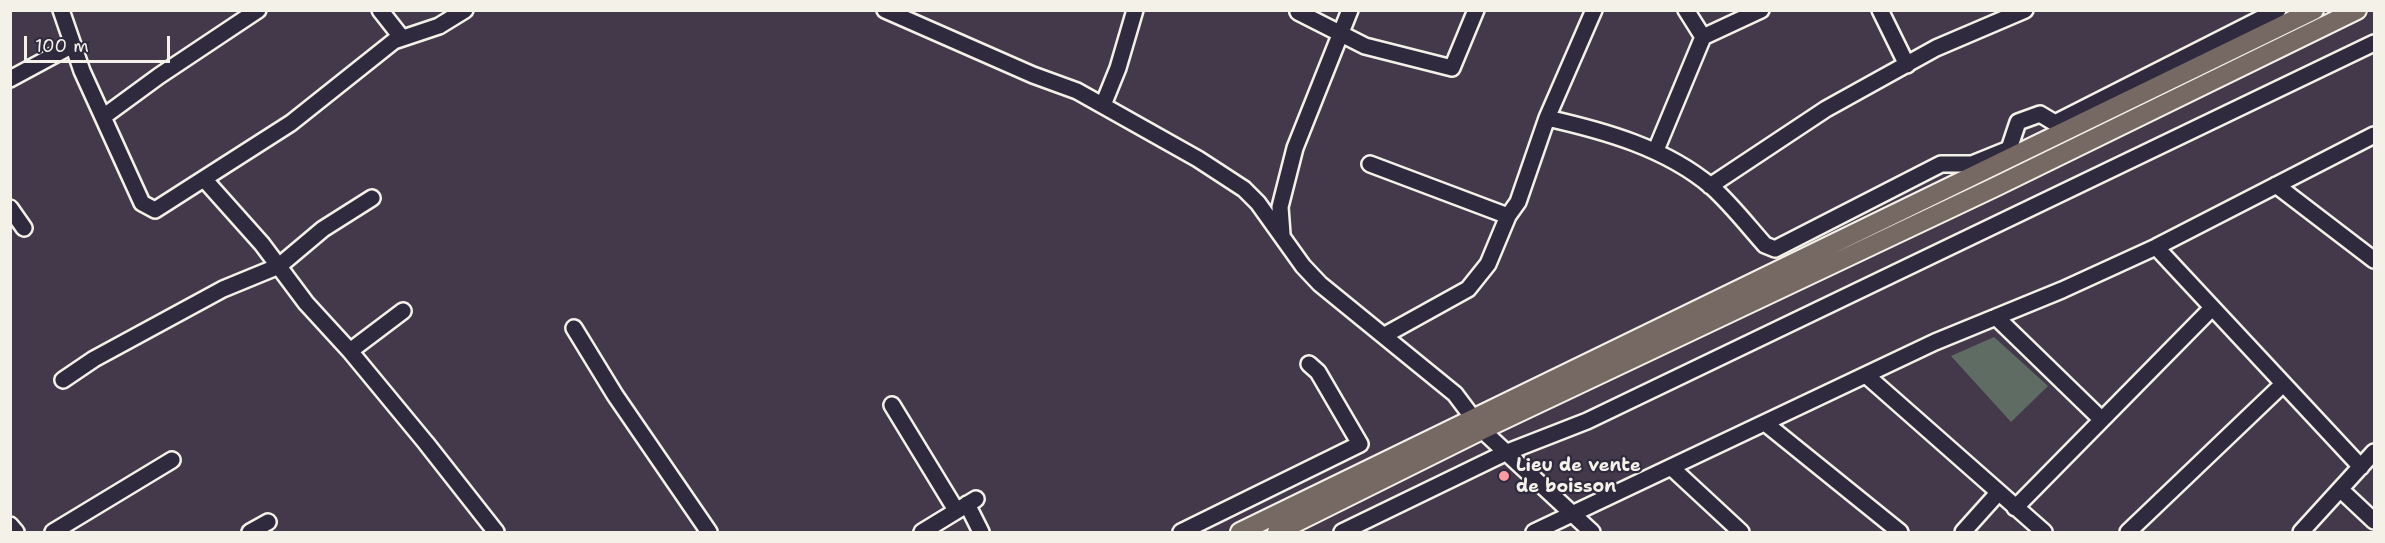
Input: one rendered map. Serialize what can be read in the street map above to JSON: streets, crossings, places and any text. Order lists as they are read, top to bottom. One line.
{"places":["Lieu de vente de boisson"],"scale_bar":"100 m"}
